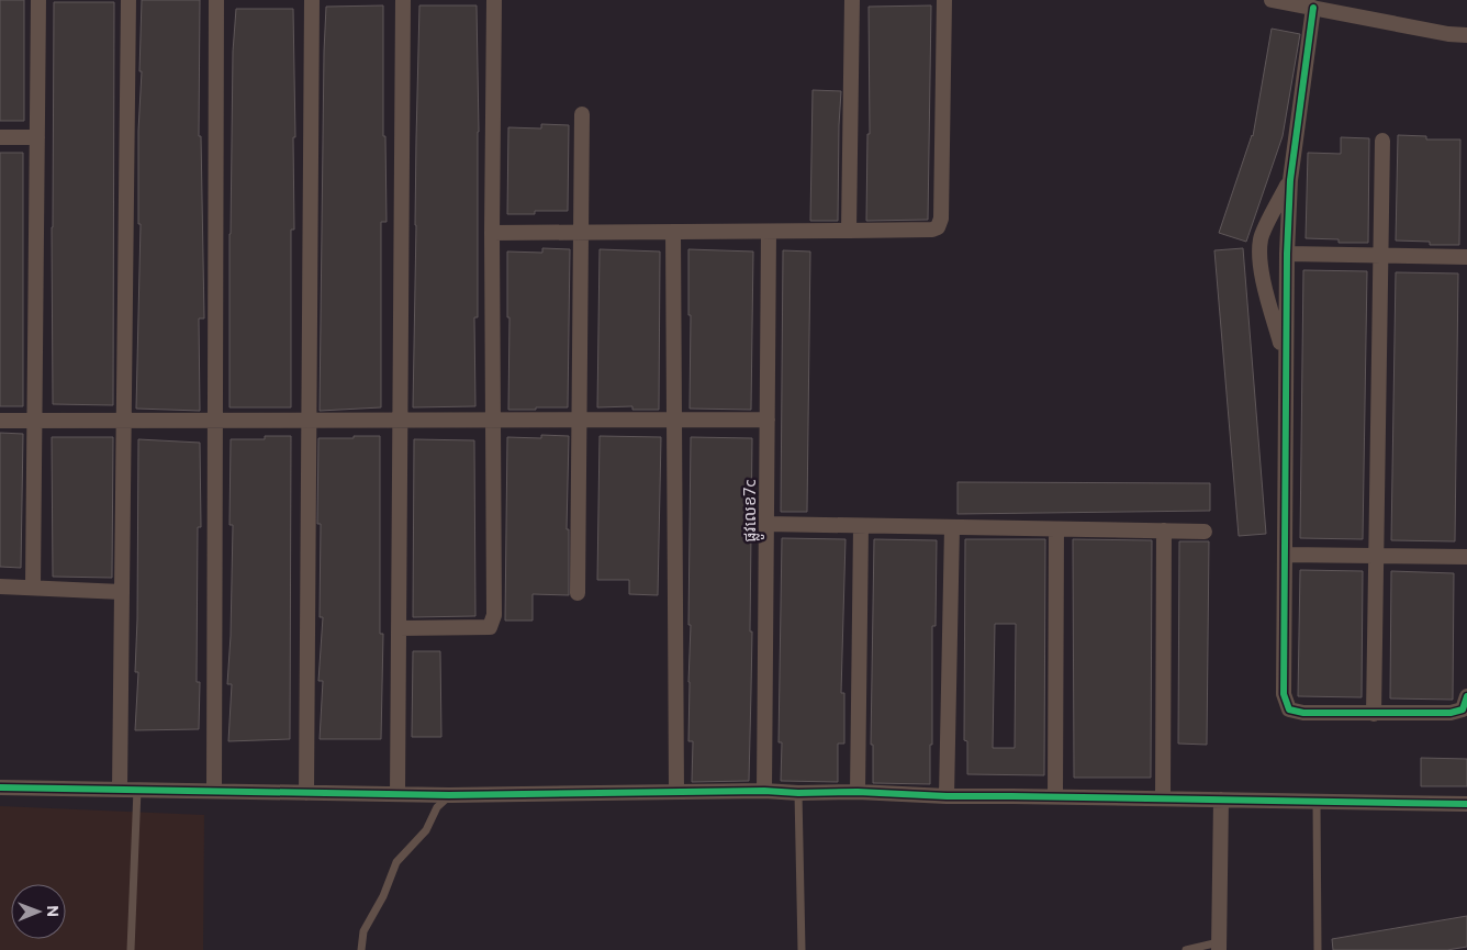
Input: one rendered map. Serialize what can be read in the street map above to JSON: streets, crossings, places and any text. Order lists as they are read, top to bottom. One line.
{"streets":{"street":["ផ្លូវលេខ7c"]},"north":"right"}
